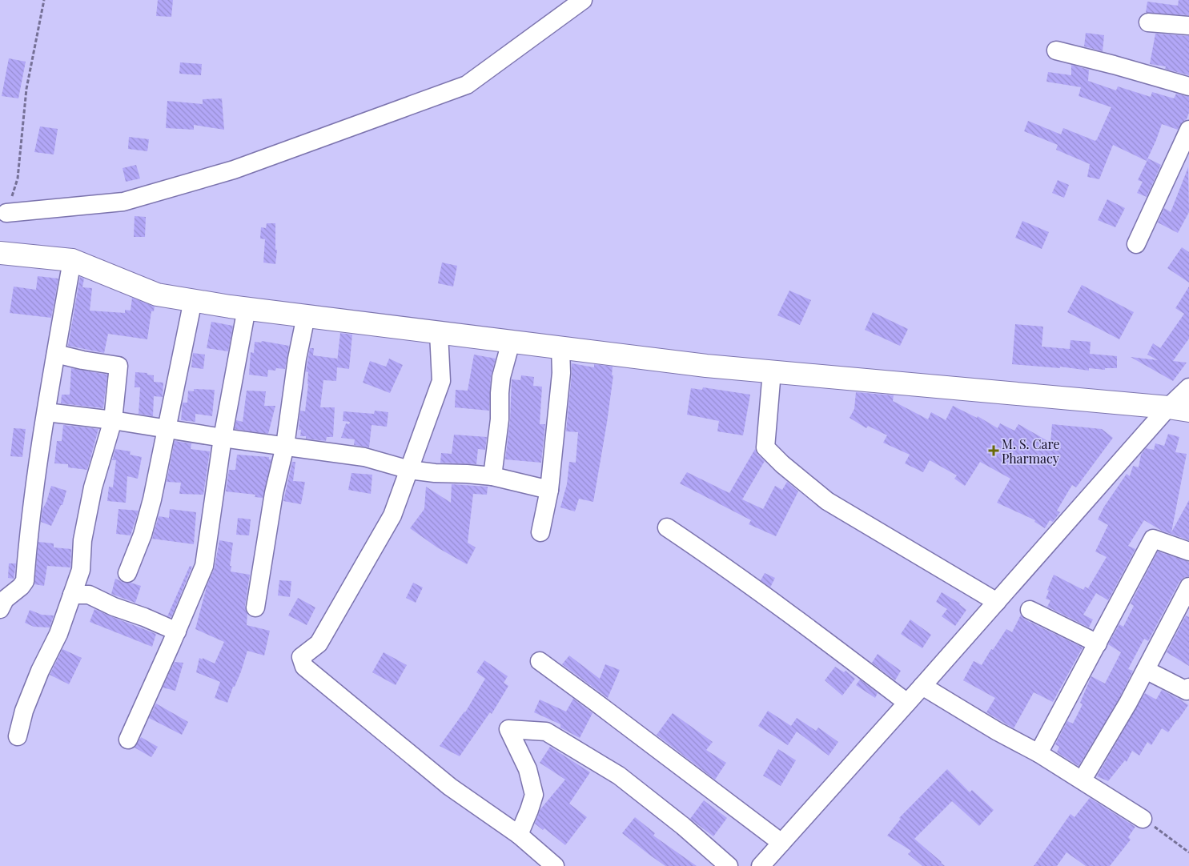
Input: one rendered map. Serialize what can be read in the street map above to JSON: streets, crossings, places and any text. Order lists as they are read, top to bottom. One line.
{"places":{"health":["M. S. Care Pharmacy"]}}
